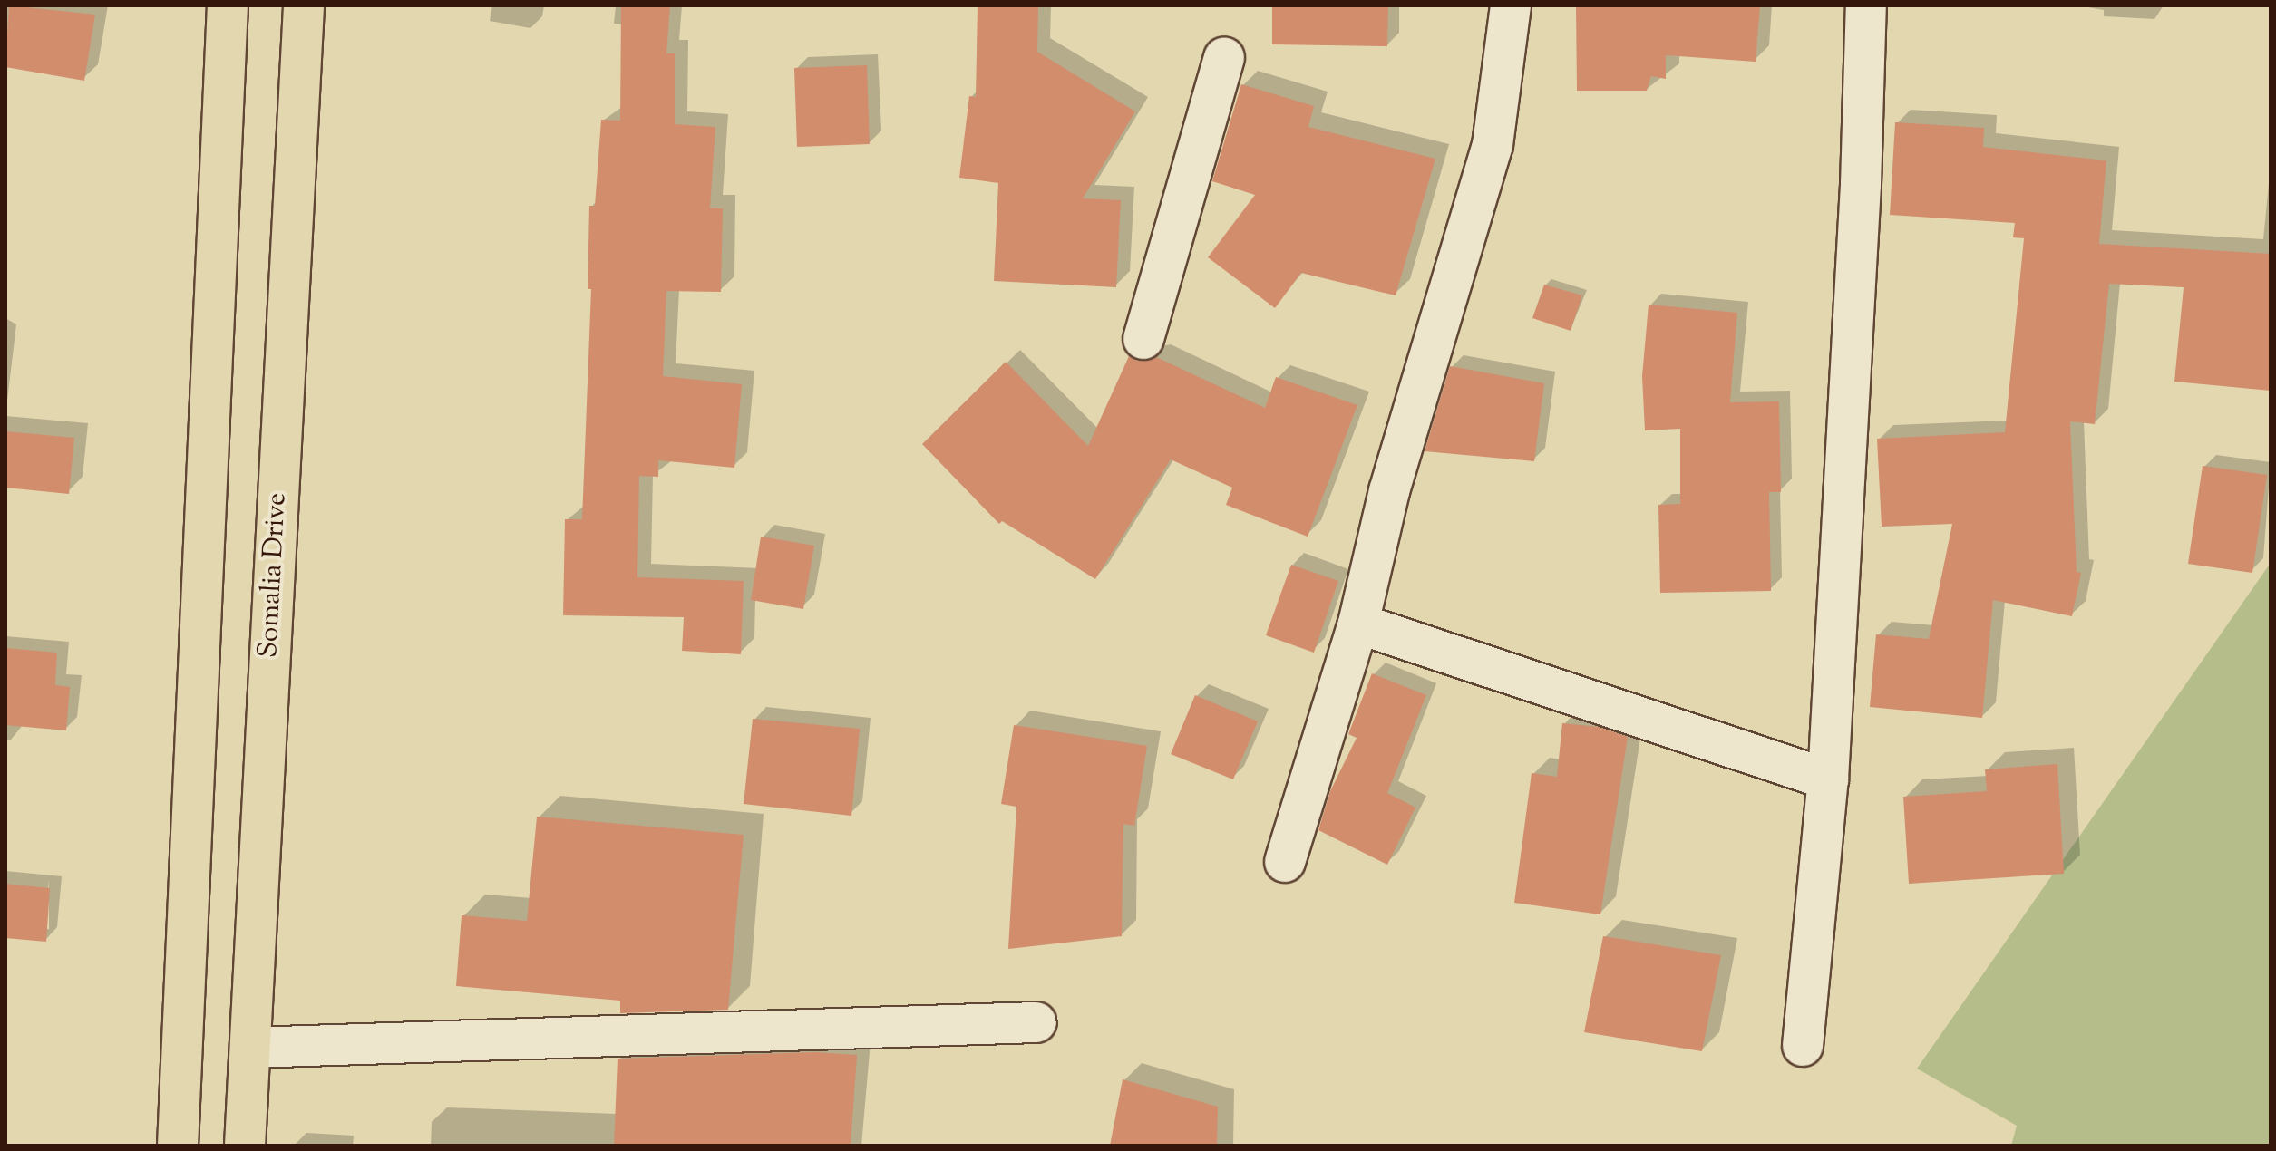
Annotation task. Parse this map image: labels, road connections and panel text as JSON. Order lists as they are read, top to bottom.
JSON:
{
  "streets": {
    "main road": ["Somalia Drive"]
  }
}
